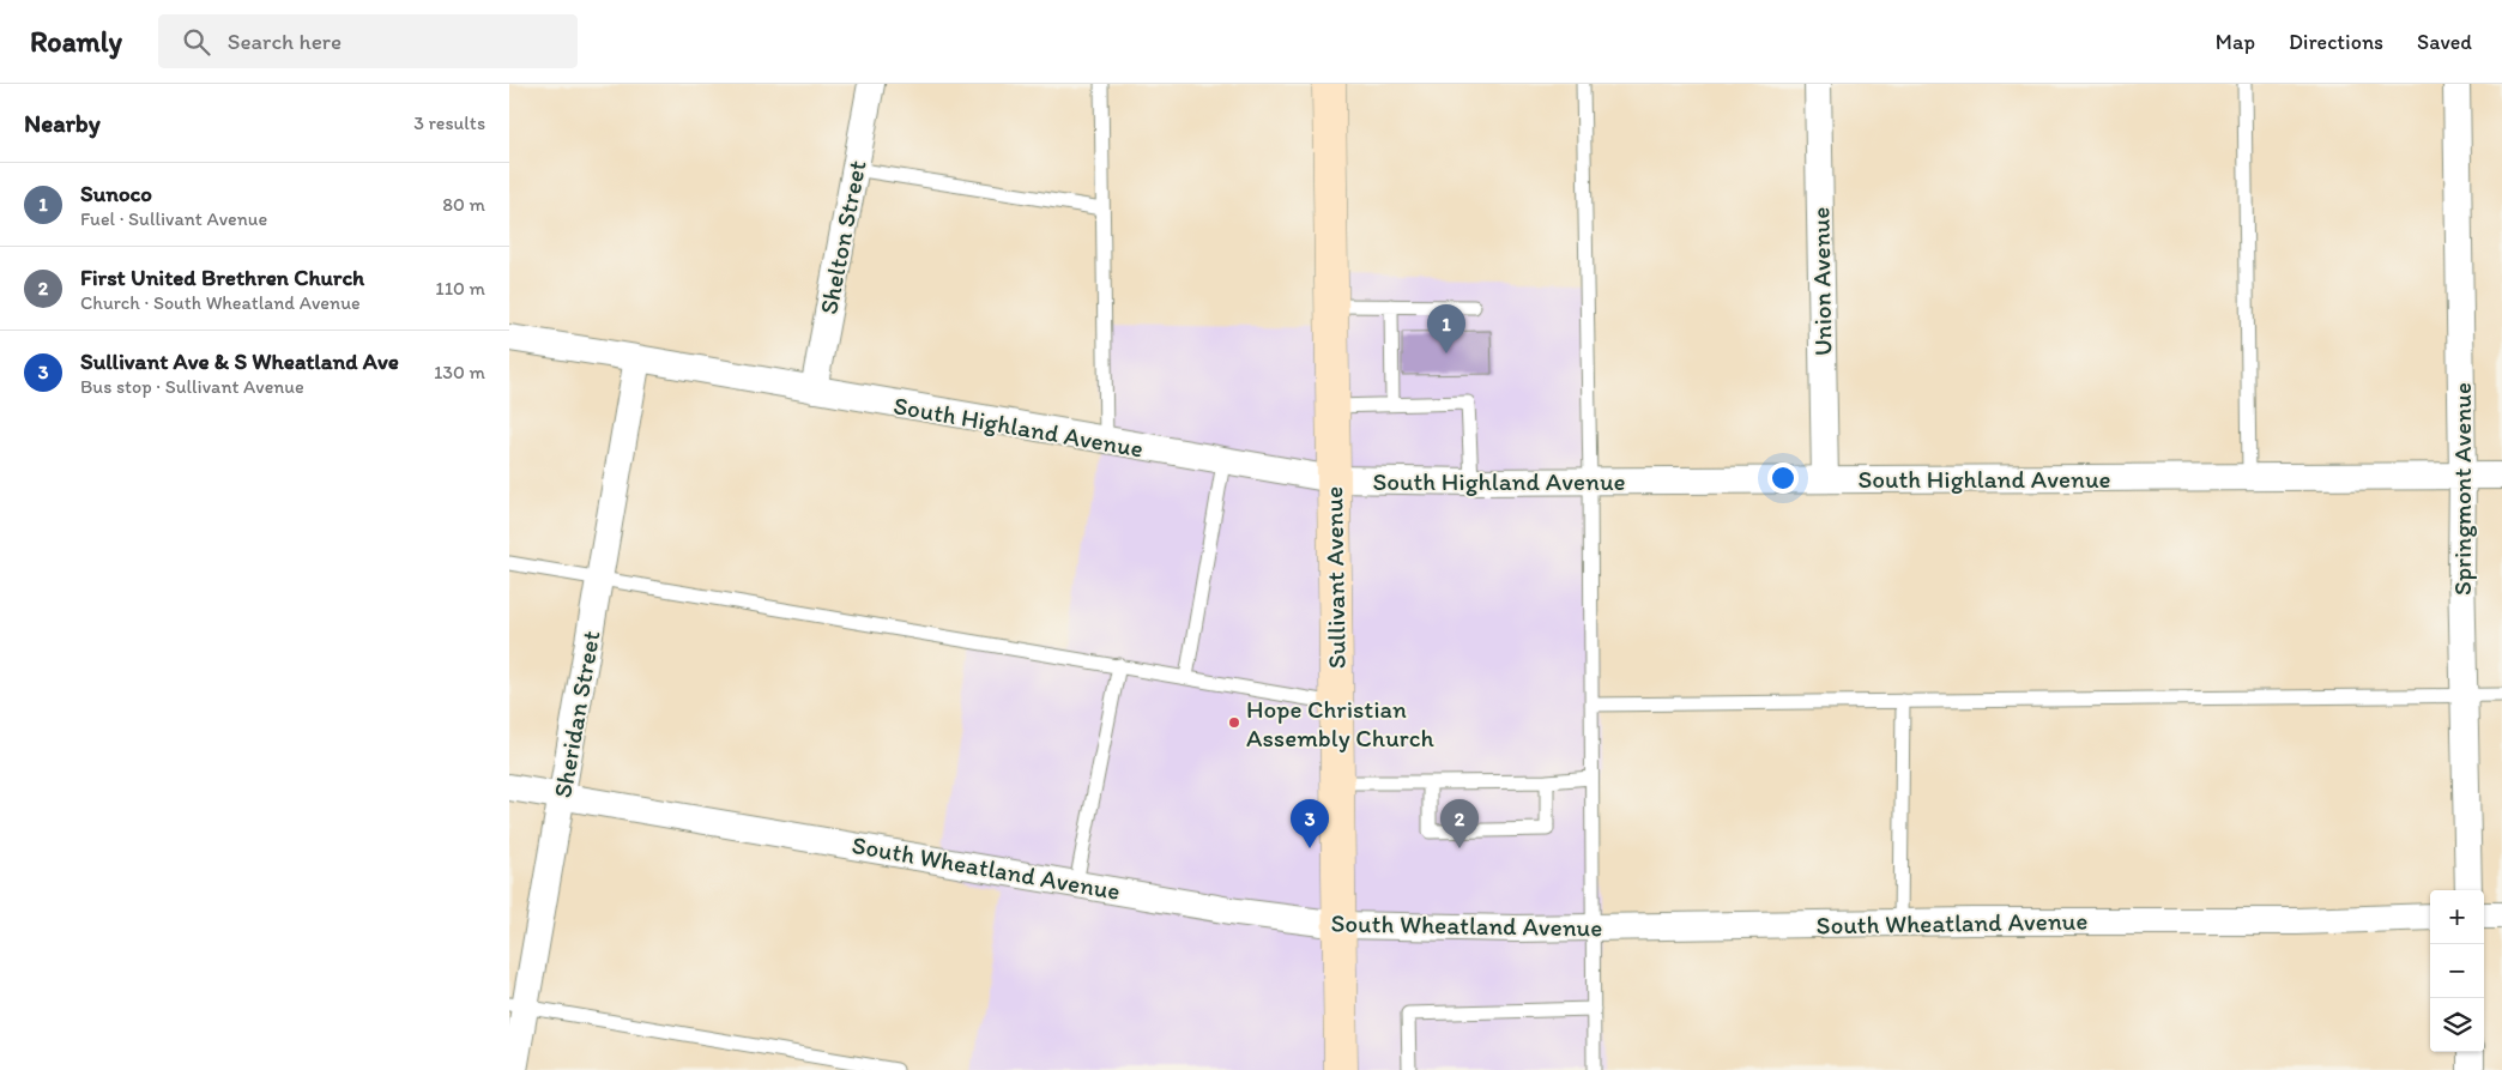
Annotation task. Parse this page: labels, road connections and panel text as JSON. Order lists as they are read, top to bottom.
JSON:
{
  "streets": {
    "main road": ["Sullivant Avenue"],
    "street": [
      "Shelton Street",
      "Union Avenue",
      "South Highland Avenue",
      "Springmont Avenue",
      "Sheridan Street",
      "South Wheatland Avenue"
    ]
  },
  "crossings": [
    ["Shelton Street", "South Highland Avenue"],
    ["Union Avenue", "South Highland Avenue"],
    ["South Highland Avenue", "Springmont Avenue"],
    ["South Highland Avenue", "Sullivant Avenue"],
    ["South Highland Avenue", "Sheridan Street"],
    ["Sullivant Avenue", "South Wheatland Avenue"],
    ["Sheridan Street", "South Wheatland Avenue"]
  ],
  "places": ["Hope Christian Assembly Church"],
  "page": {
    "header": "Roamly",
    "search": "Search here",
    "nav": ["Map", "Directions", "Saved"],
    "heading": ["Nearby", "3 results"],
    "list": [
      {
        "mark": "1",
        "name": "Sunoco",
        "note": "Fuel · Sullivant Avenue",
        "value": "80 m"
      },
      {
        "mark": "2",
        "name": "First United Brethren Church",
        "note": "Church · South Wheatland Avenue",
        "value": "110 m"
      },
      {
        "mark": "3",
        "name": "Sullivant Ave & S Wheatland Ave",
        "note": "Bus stop · Sullivant Avenue",
        "value": "130 m"
      }
    ],
    "pins": ["1", "2", "3"],
    "map_buttons": ["+", "−"]
  }
}
